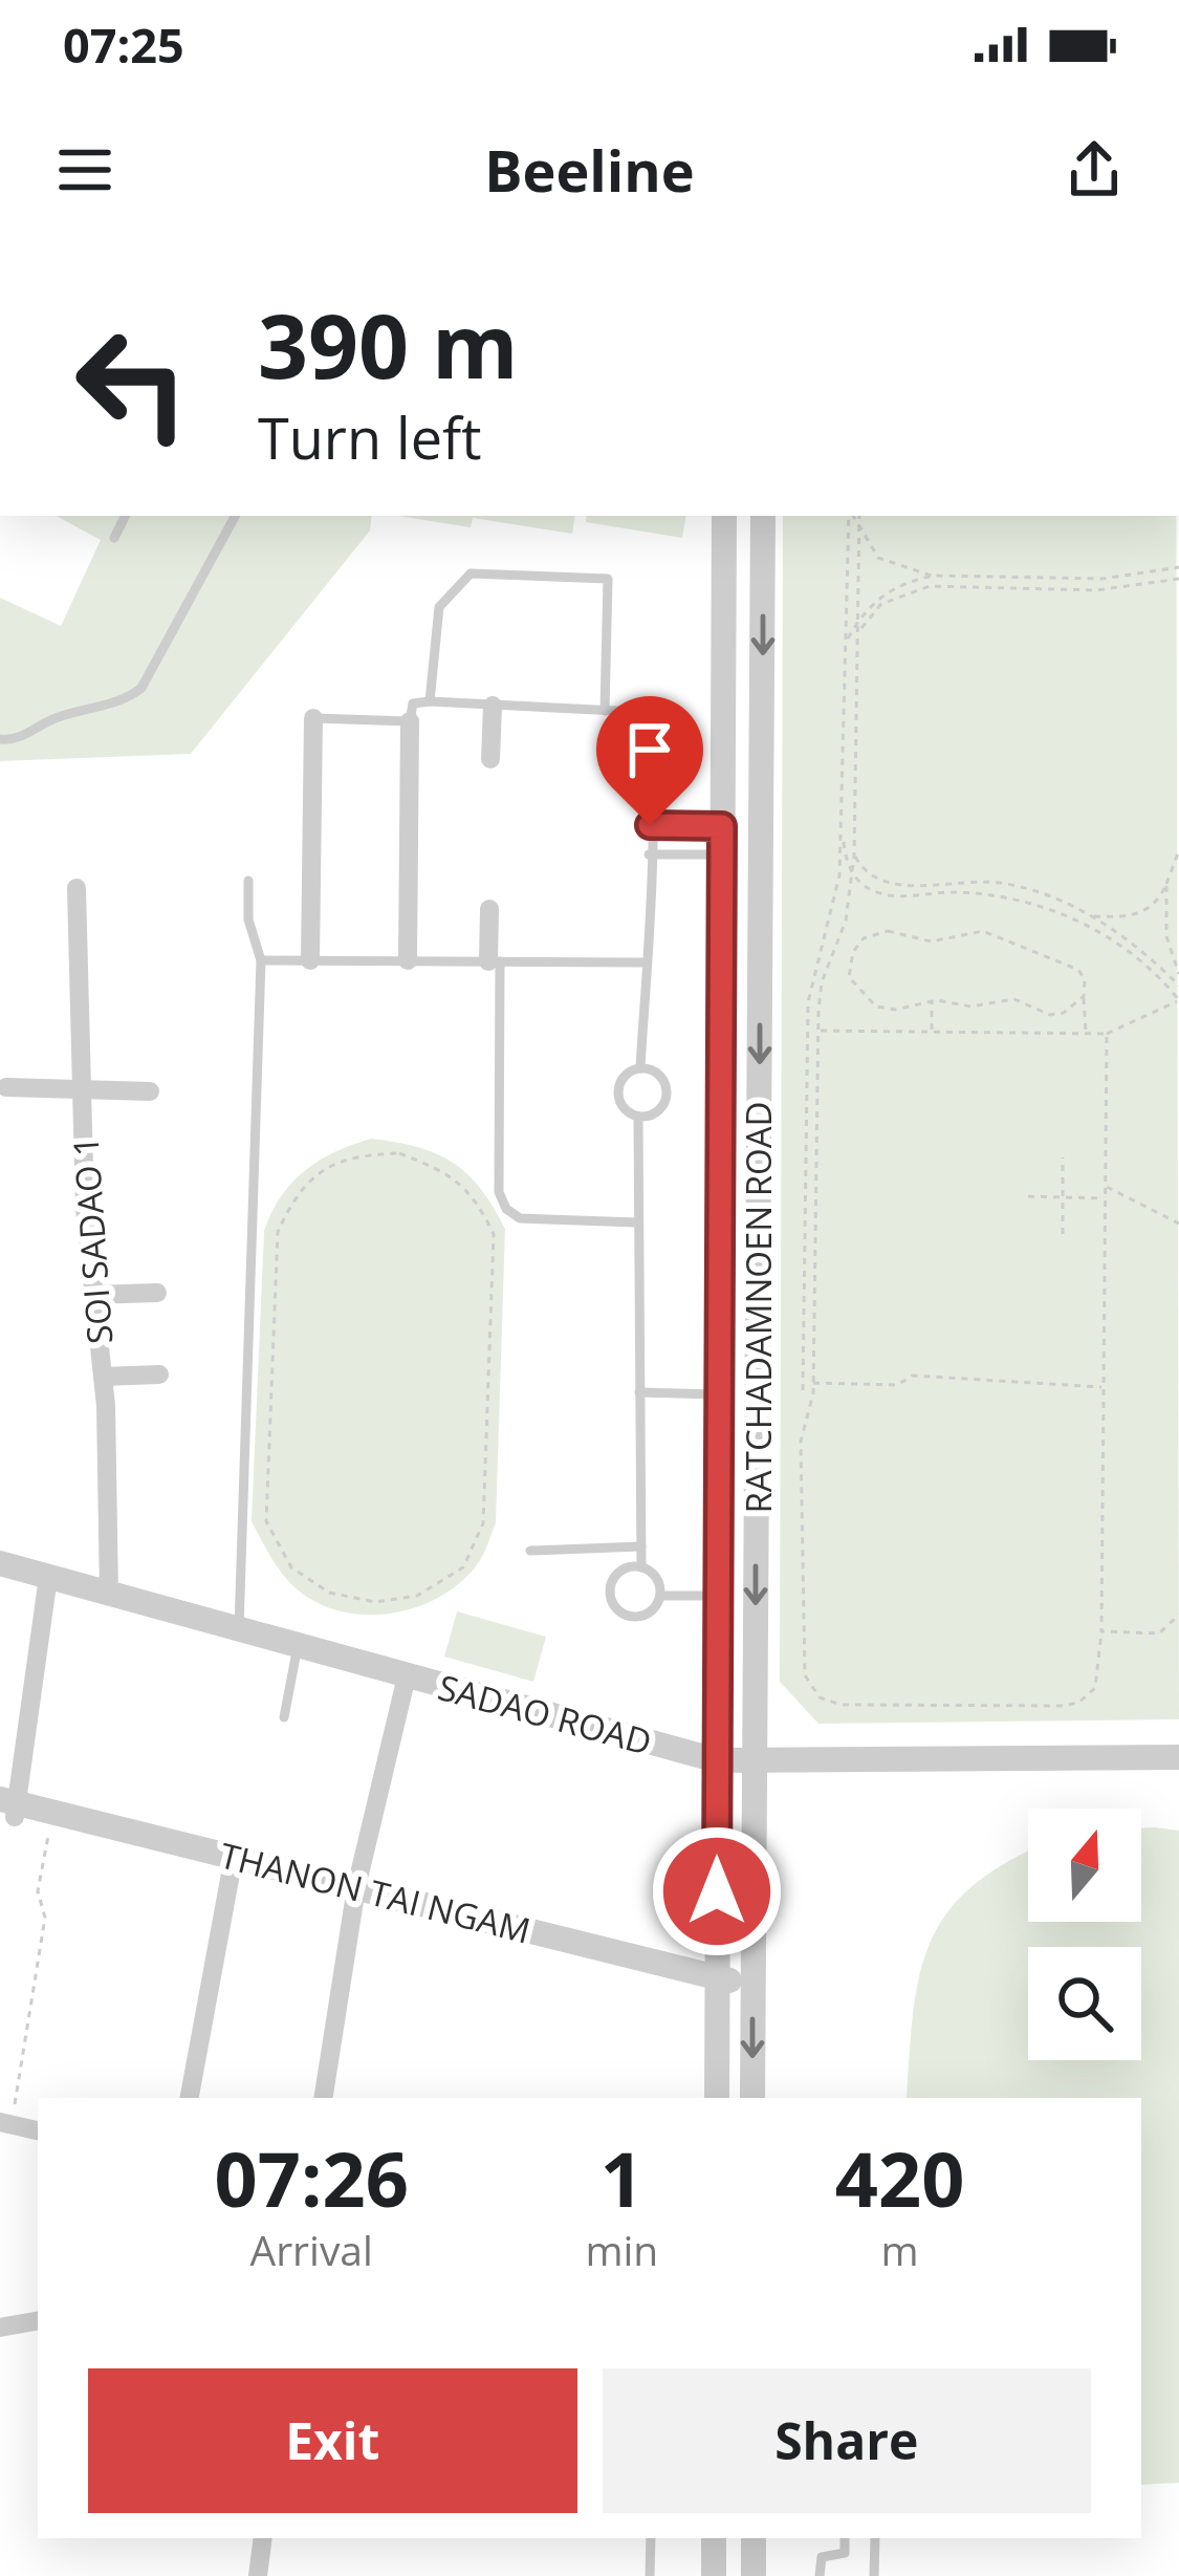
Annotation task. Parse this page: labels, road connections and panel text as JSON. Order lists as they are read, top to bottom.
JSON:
{
  "streets": {
    "street": [
      "SOI SADAO 1",
      "RATCHADAMNOEN ROAD",
      "SADAO ROAD",
      "THANON TAI NGAM"
    ]
  },
  "crossings": [
    ["SOI SADAO 1", "SADAO ROAD"],
    ["RATCHADAMNOEN ROAD", "SADAO ROAD"],
    ["RATCHADAMNOEN ROAD", "THANON TAI NGAM"]
  ],
  "north": "top",
  "page": {
    "status": "07:25",
    "header": "Beeline",
    "turn": ["390 m", "Turn left"],
    "eta": [
      "07:26",
      "Arrival",
      "1",
      "min",
      "420",
      "m"
    ],
    "buttons": ["Exit", "Share"]
  }
}
